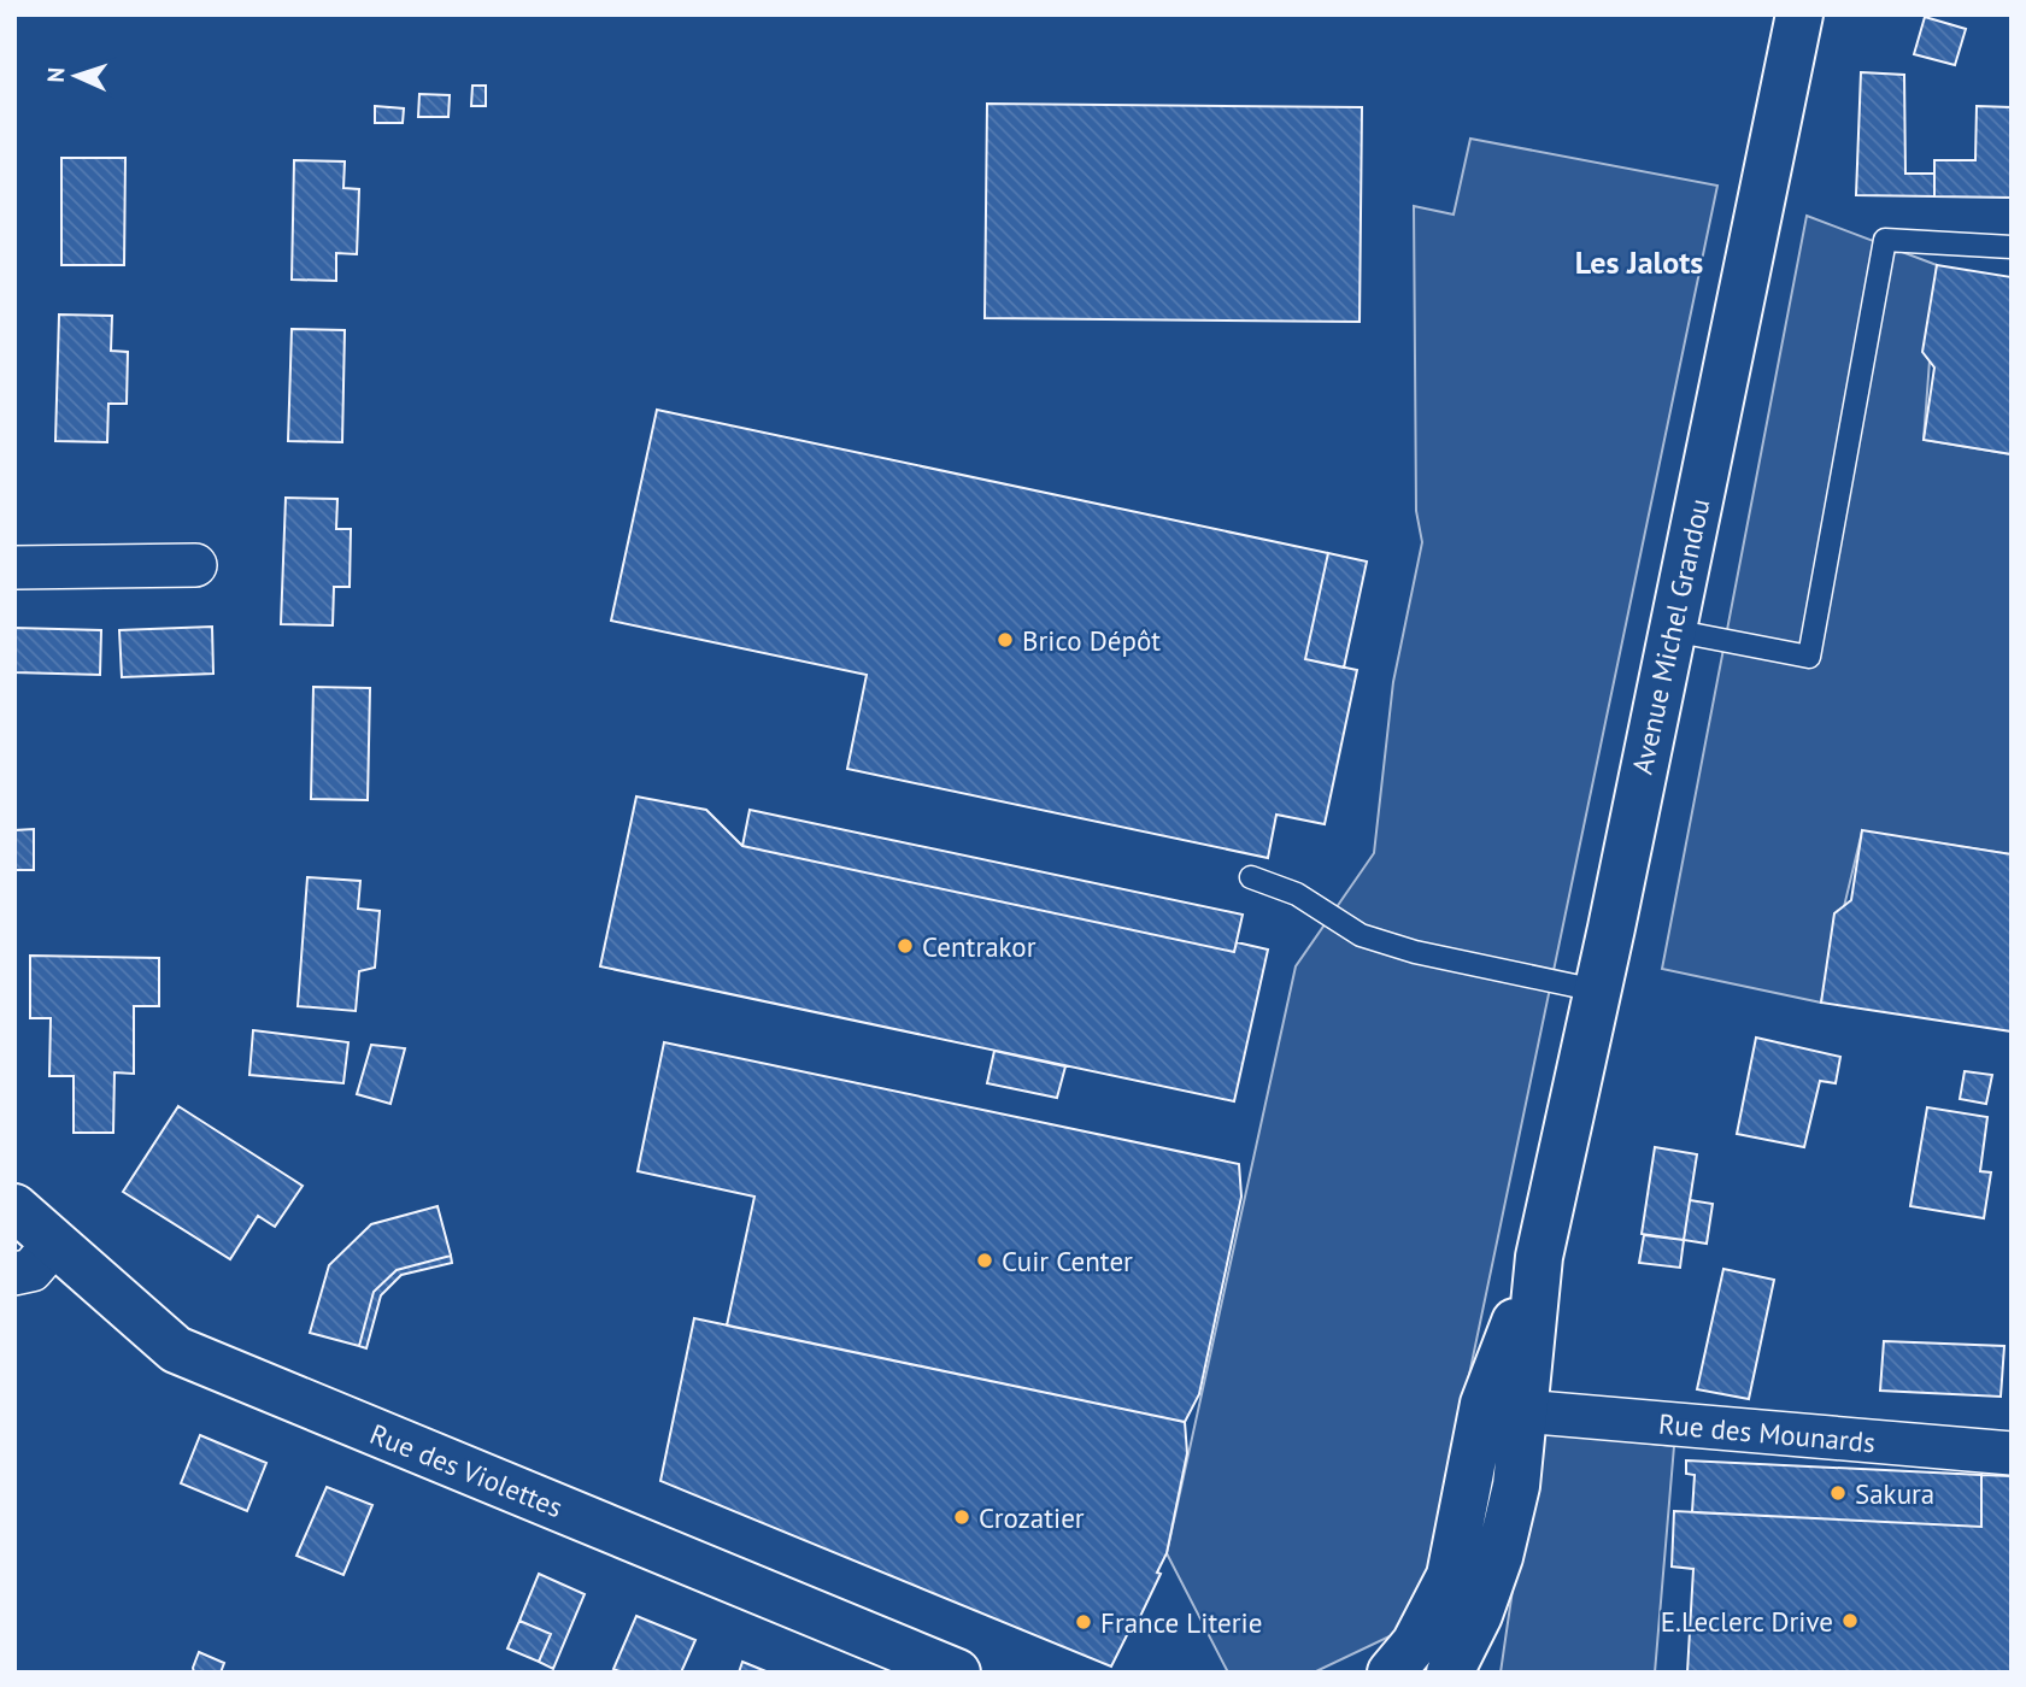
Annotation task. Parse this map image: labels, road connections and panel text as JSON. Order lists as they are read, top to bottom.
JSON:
{
  "streets": {
    "main road": ["Avenue Michel Grandou", "Rue des Violettes"],
    "street": ["Rue des Mounards"]
  },
  "crossings": [
    ["Avenue Michel Grandou", "Rue des Mounards"]
  ],
  "districts": ["Les Jalots"],
  "places": [
    "Brico Dépôt",
    "Centrakor",
    "Cuir Center",
    "Sakura",
    "Crozatier",
    "E.Leclerc Drive",
    "France Literie"
  ],
  "north": "left"
}
